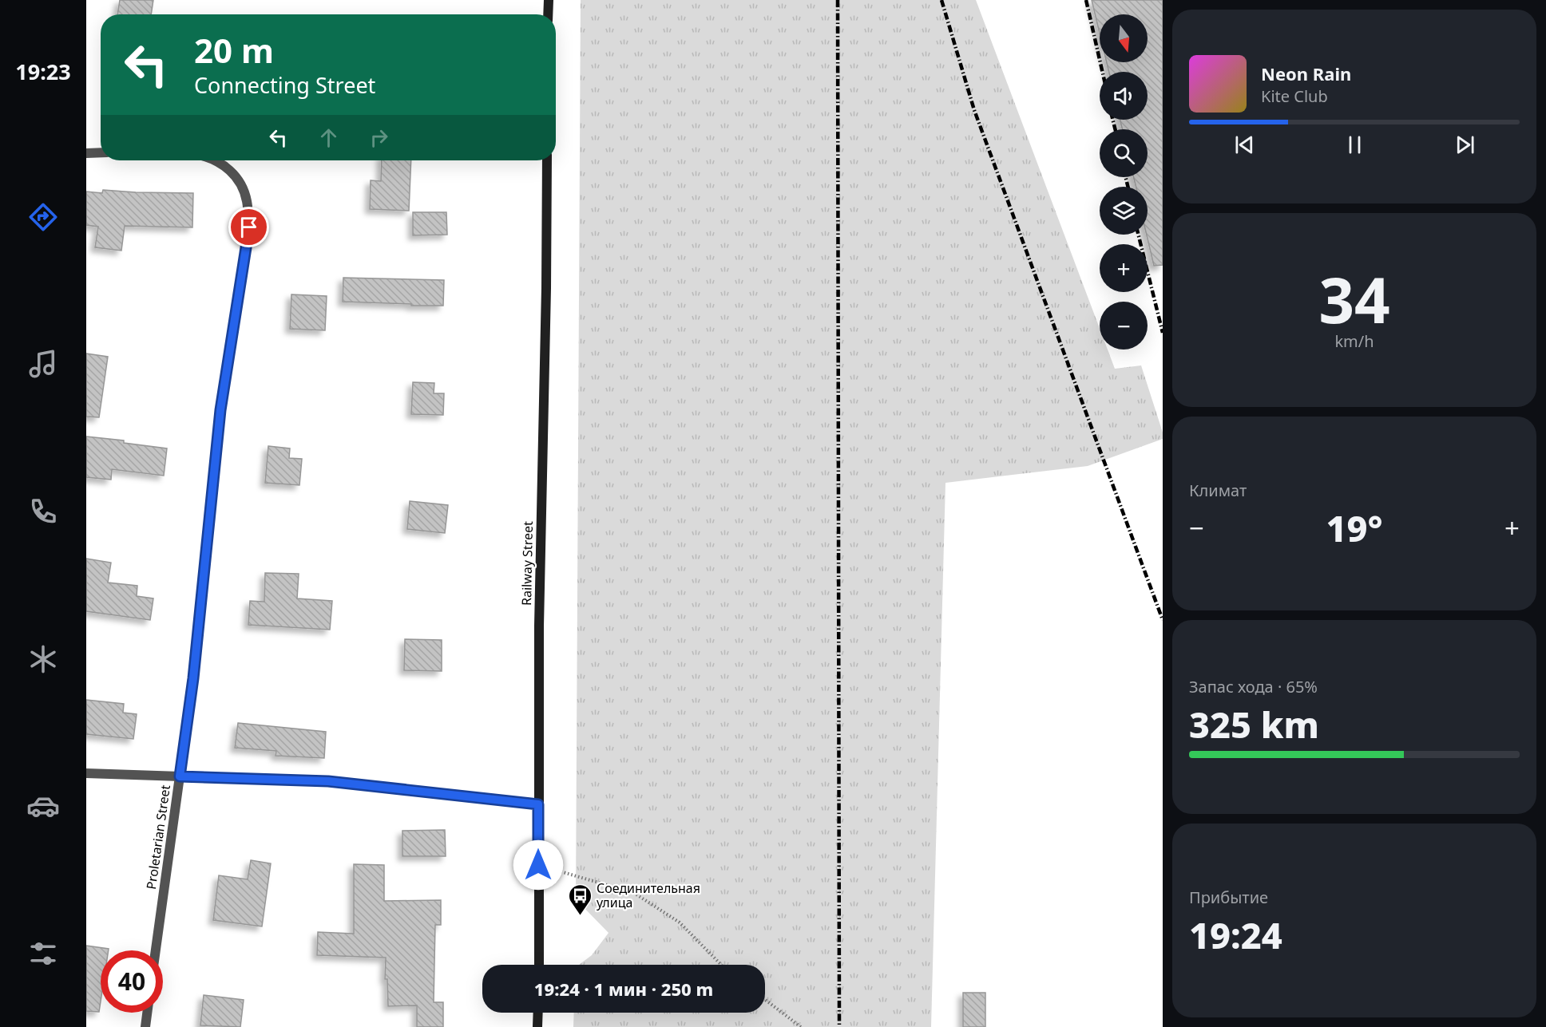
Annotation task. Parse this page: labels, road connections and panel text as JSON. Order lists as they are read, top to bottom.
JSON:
{
  "streets": {
    "street": ["Railway Street", "Proletarian Street"]
  },
  "places": {
    "bus stop": ["Соединительная улица"]
  },
  "north": "bottom",
  "page": {
    "tabs": "19:23",
    "map_buttons": ["+", "−"],
    "turn": ["20 m", "Connecting Street"],
    "song": ["Neon Rain", "Kite Club"],
    "tile": [
      ["34", "km/h"],
      "Климат",
      ["Запас хода · 65%", "325 km"],
      ["Прибытие", "19:24"]
    ],
    "heat": ["−", "19°", "+"],
    "limit": "40",
    "trip": "19:24 · 1 мин · 250 m"
  }
}
